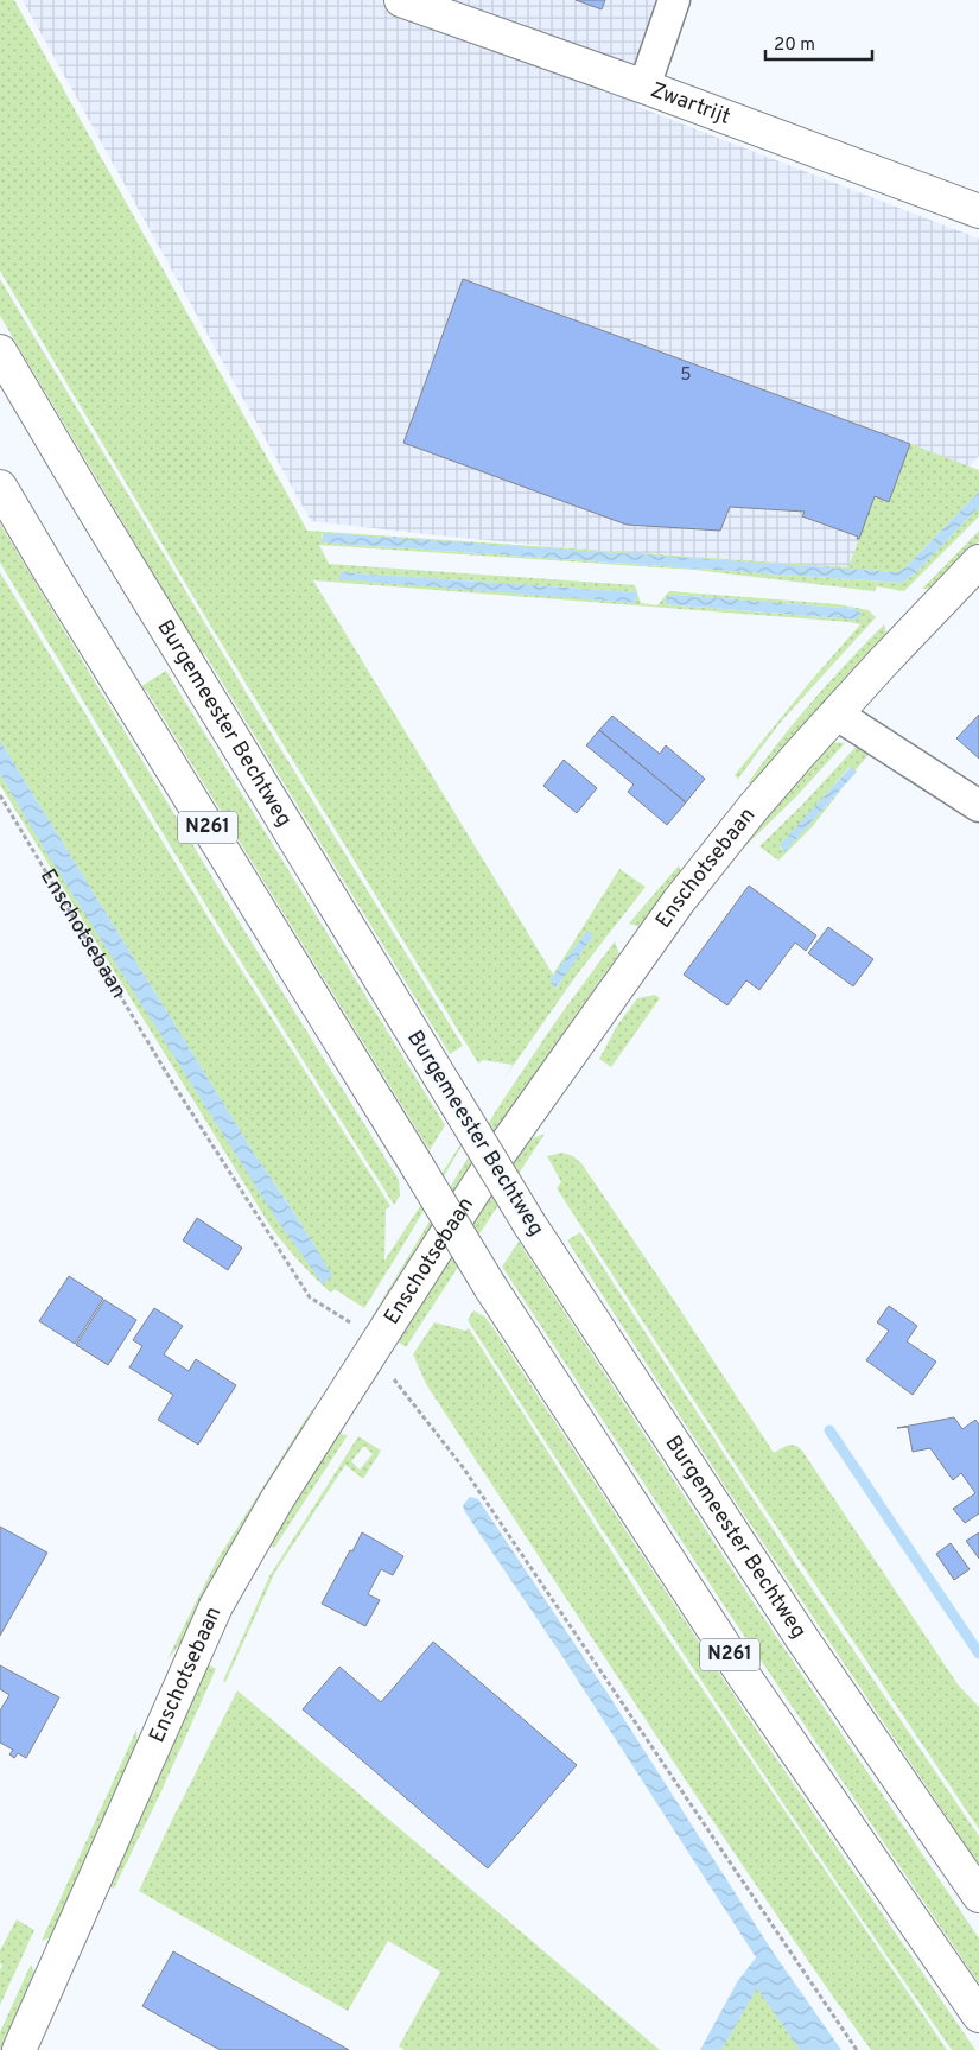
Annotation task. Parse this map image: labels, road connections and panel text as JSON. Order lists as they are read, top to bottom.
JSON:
{
  "streets": {
    "main road": [
      "Zwartrijt",
      "Burgemeester Bechtweg",
      "N261",
      "Enschotsebaan"
    ]
  },
  "house_numbers": ["5"],
  "scale_bar": "20 m"
}
